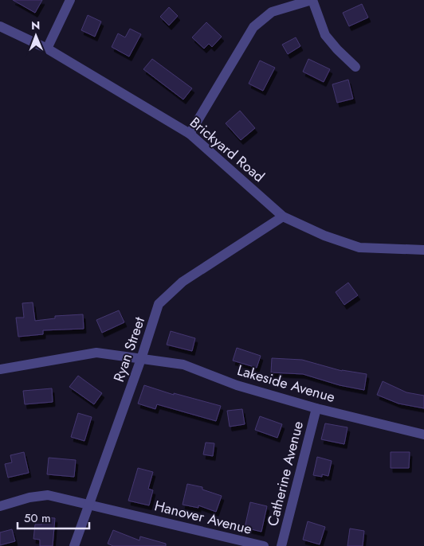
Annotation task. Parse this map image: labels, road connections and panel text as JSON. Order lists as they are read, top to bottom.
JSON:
{
  "streets": {
    "street": [
      "Brickyard Road",
      "Ryan Street",
      "Lakeside Avenue",
      "Catherine Avenue",
      "Hanover Avenue"
    ]
  },
  "crossings": [
    ["Brickyard Road", "Ryan Street"],
    ["Ryan Street", "Lakeside Avenue"],
    ["Ryan Street", "Hanover Avenue"],
    ["Lakeside Avenue", "Catherine Avenue"]
  ],
  "scale_bar": "50 m",
  "north": "top"
}
